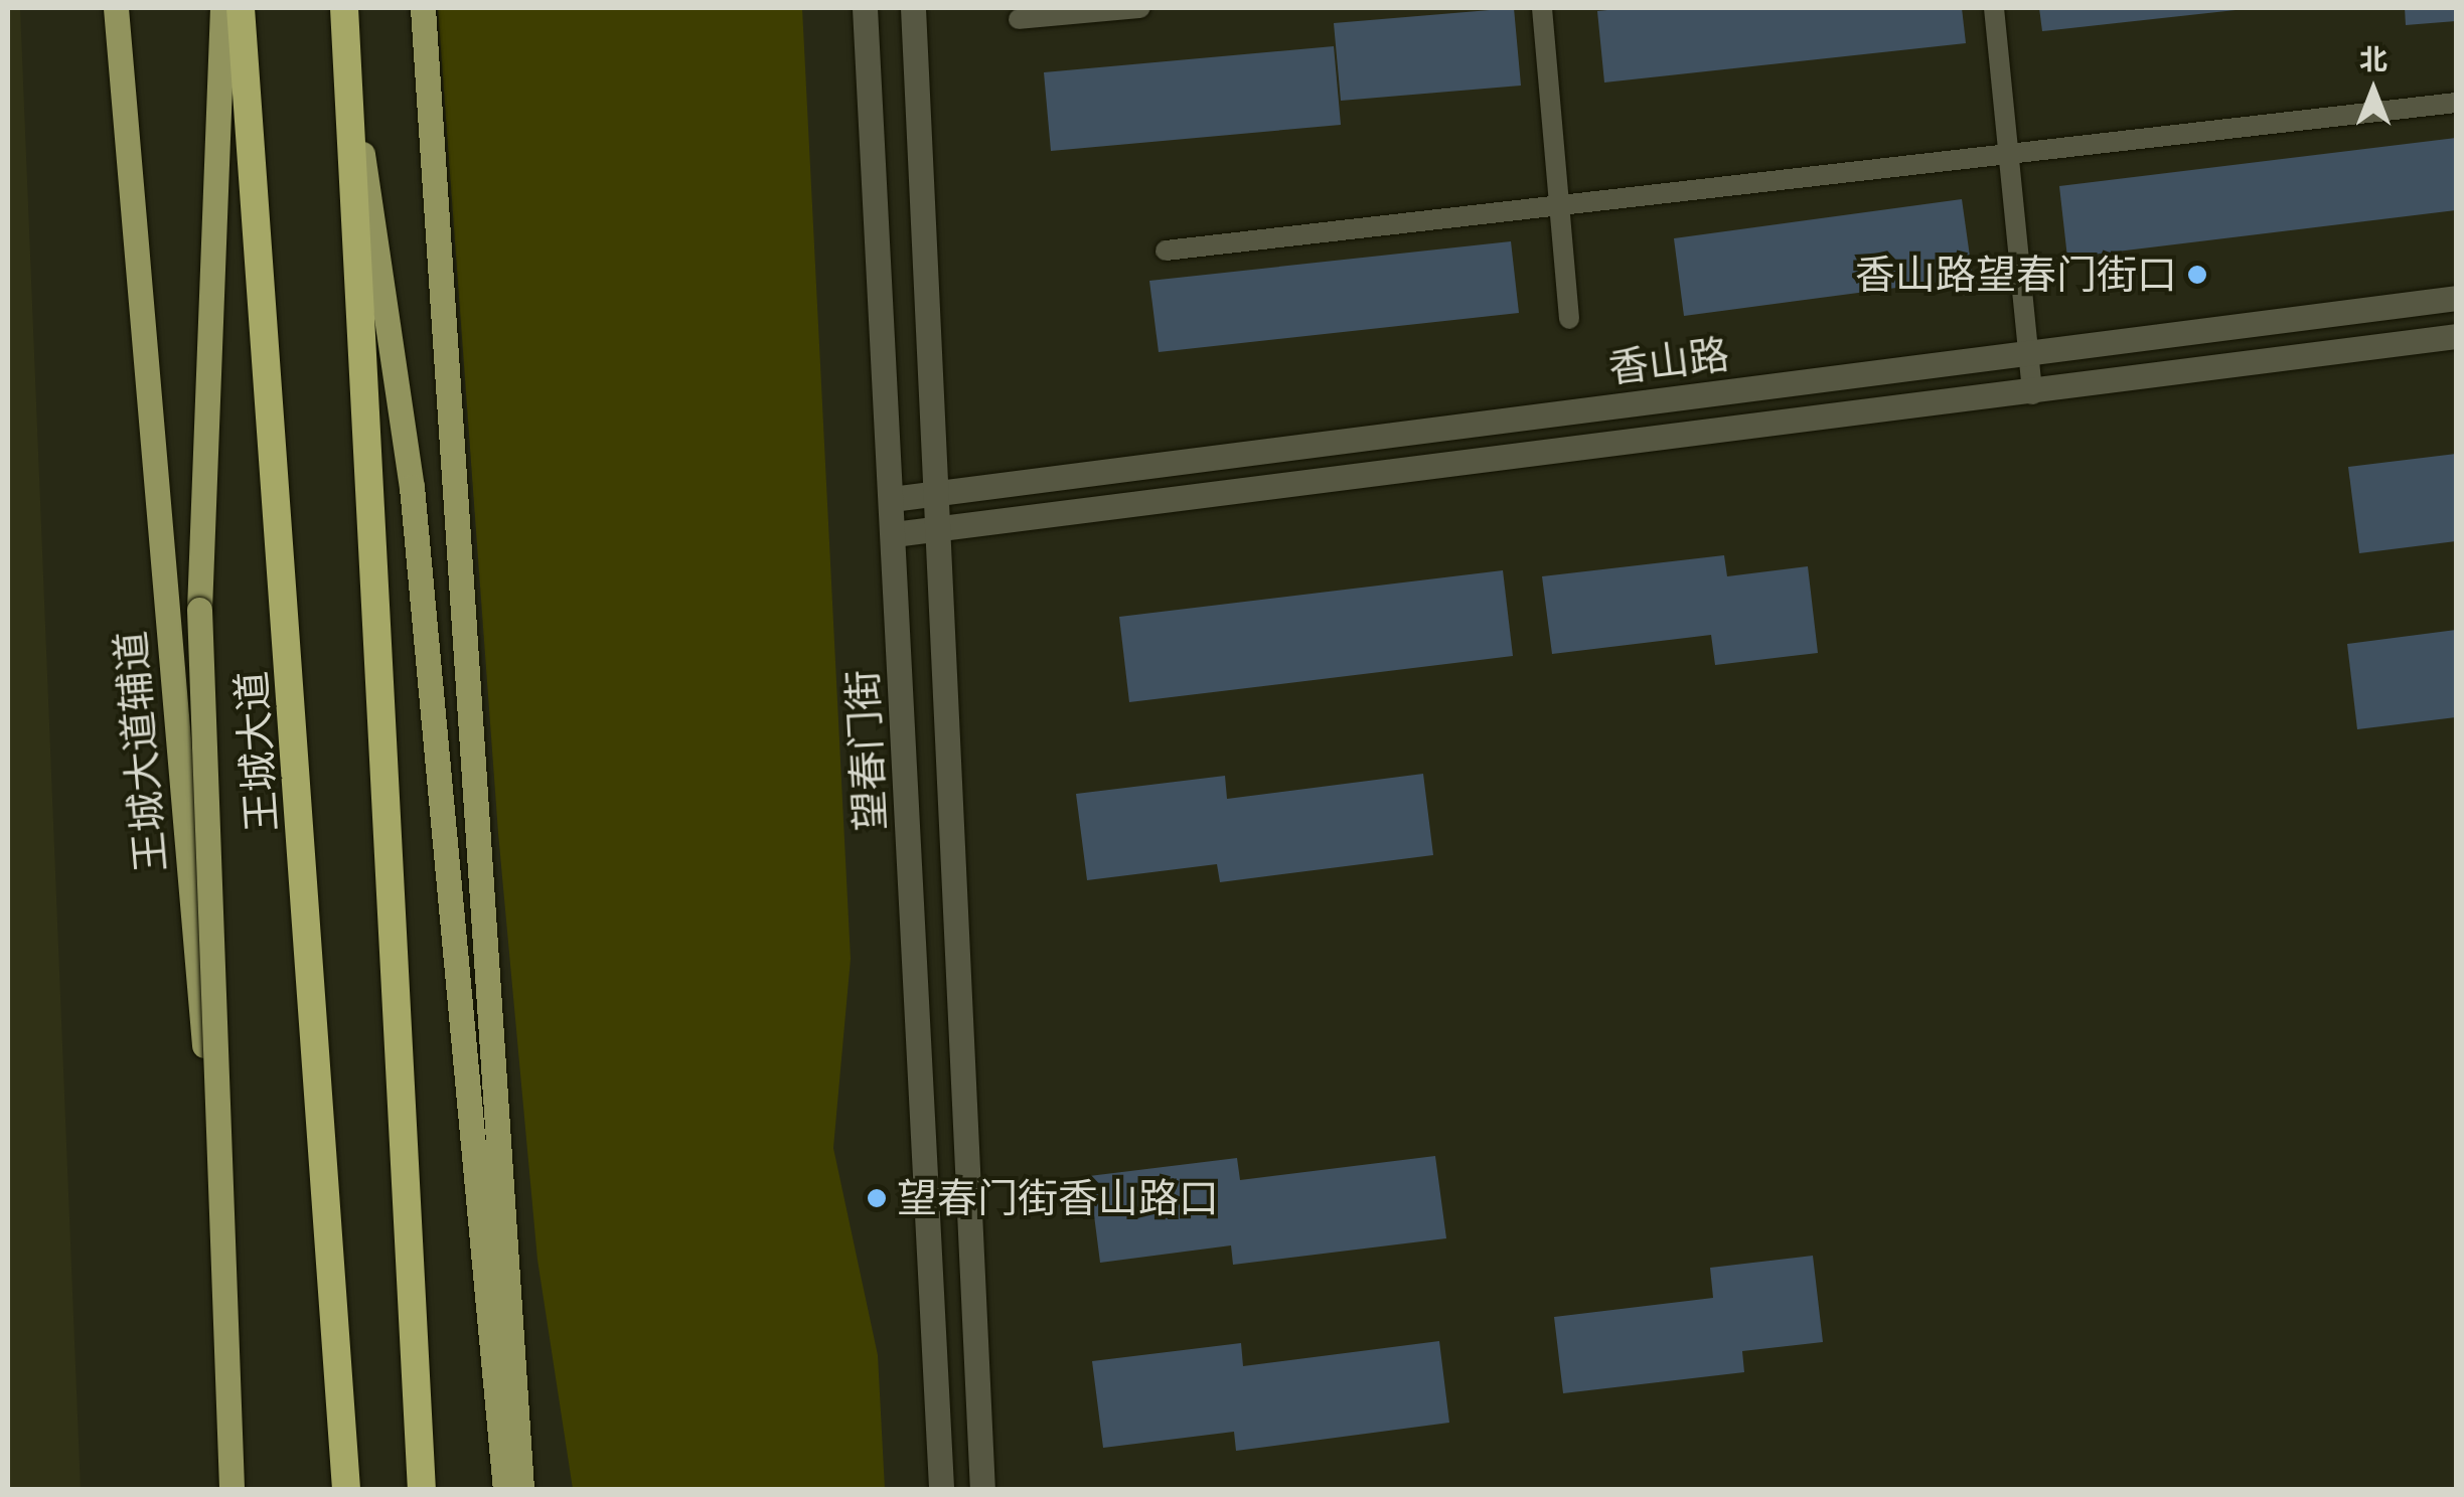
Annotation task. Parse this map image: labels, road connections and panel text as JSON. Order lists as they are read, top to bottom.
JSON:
{
  "streets": {
    "highway": ["王城大道"],
    "main road": ["王城大道辅道"],
    "street": ["香山路", "望春门街"]
  },
  "crossings": [
    ["香山路", "望春门街"]
  ],
  "places": ["香山路望春门街口", "望春门街香山路口"],
  "north": "top"
}
